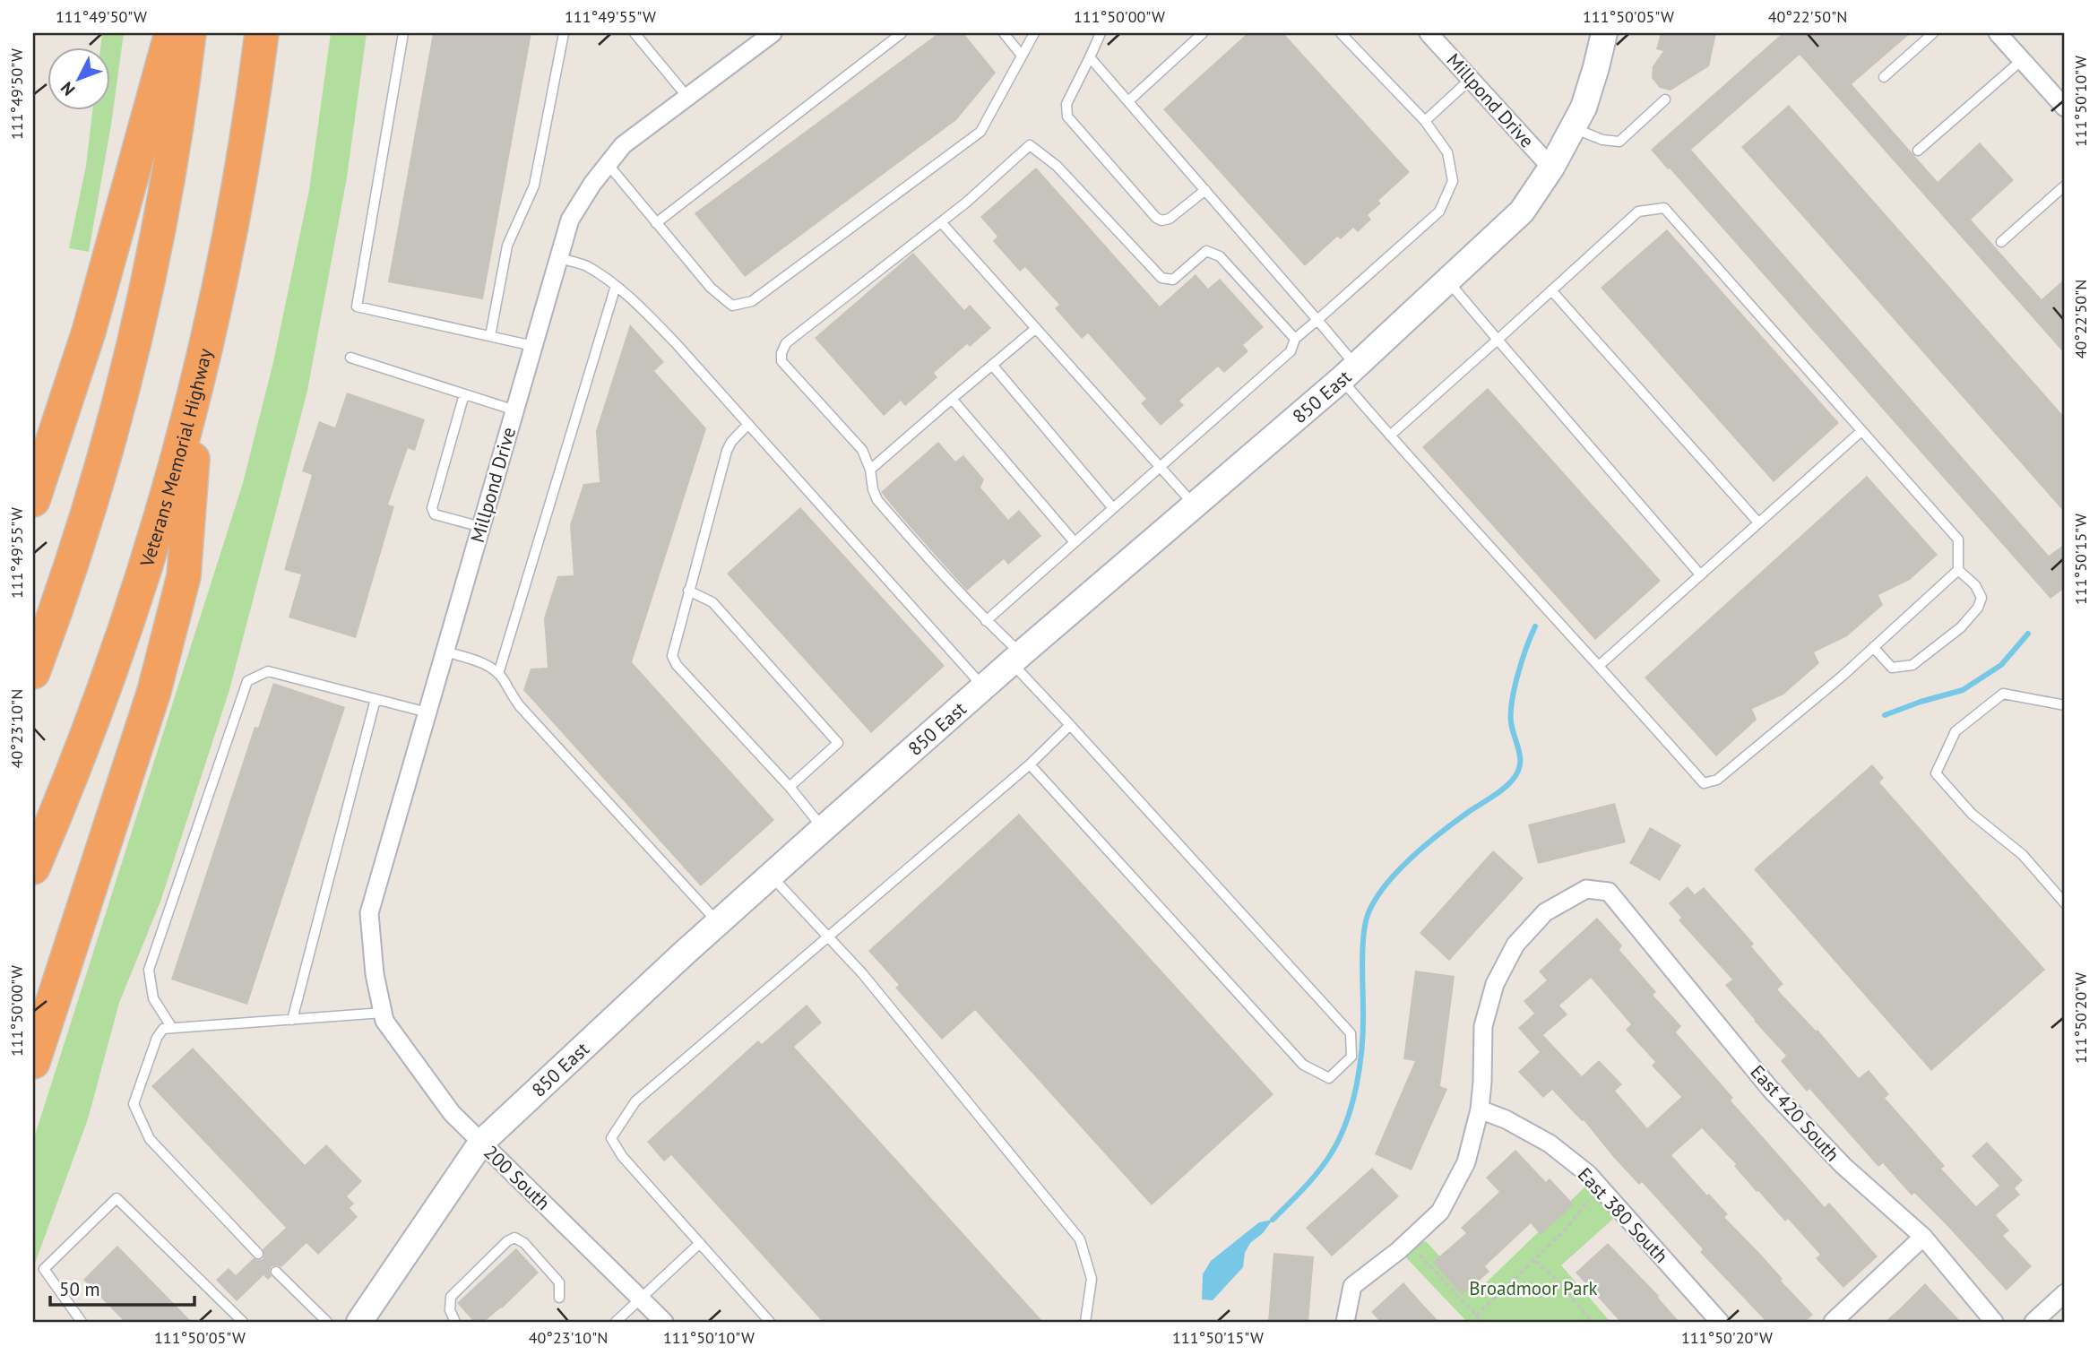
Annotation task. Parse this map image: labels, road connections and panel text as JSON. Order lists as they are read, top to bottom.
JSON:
{
  "streets": {
    "highway": ["Veterans Memorial Highway"],
    "main road": ["850 East"],
    "street": [
      "Millpond Drive",
      "East 420 South",
      "200 South",
      "East 380 South"
    ]
  },
  "crossings": [
    ["Millpond Drive", "850 East"],
    ["Millpond Drive", "200 South"],
    ["850 East", "200 South"],
    ["East 420 South", "East 380 South"]
  ],
  "parks": ["Broadmoor Park"],
  "scale_bar": "50 m",
  "north": "bottom left",
  "coordinates": [
    "111°49'50\"W",
    "111°49'55\"W",
    "111°50'00\"W",
    "111°50'05\"W",
    "40°22'50\"N",
    "111°50'10\"W",
    "111°50'15\"W",
    "40°23'10\"N",
    "111°50'20\"W"
  ]
}
